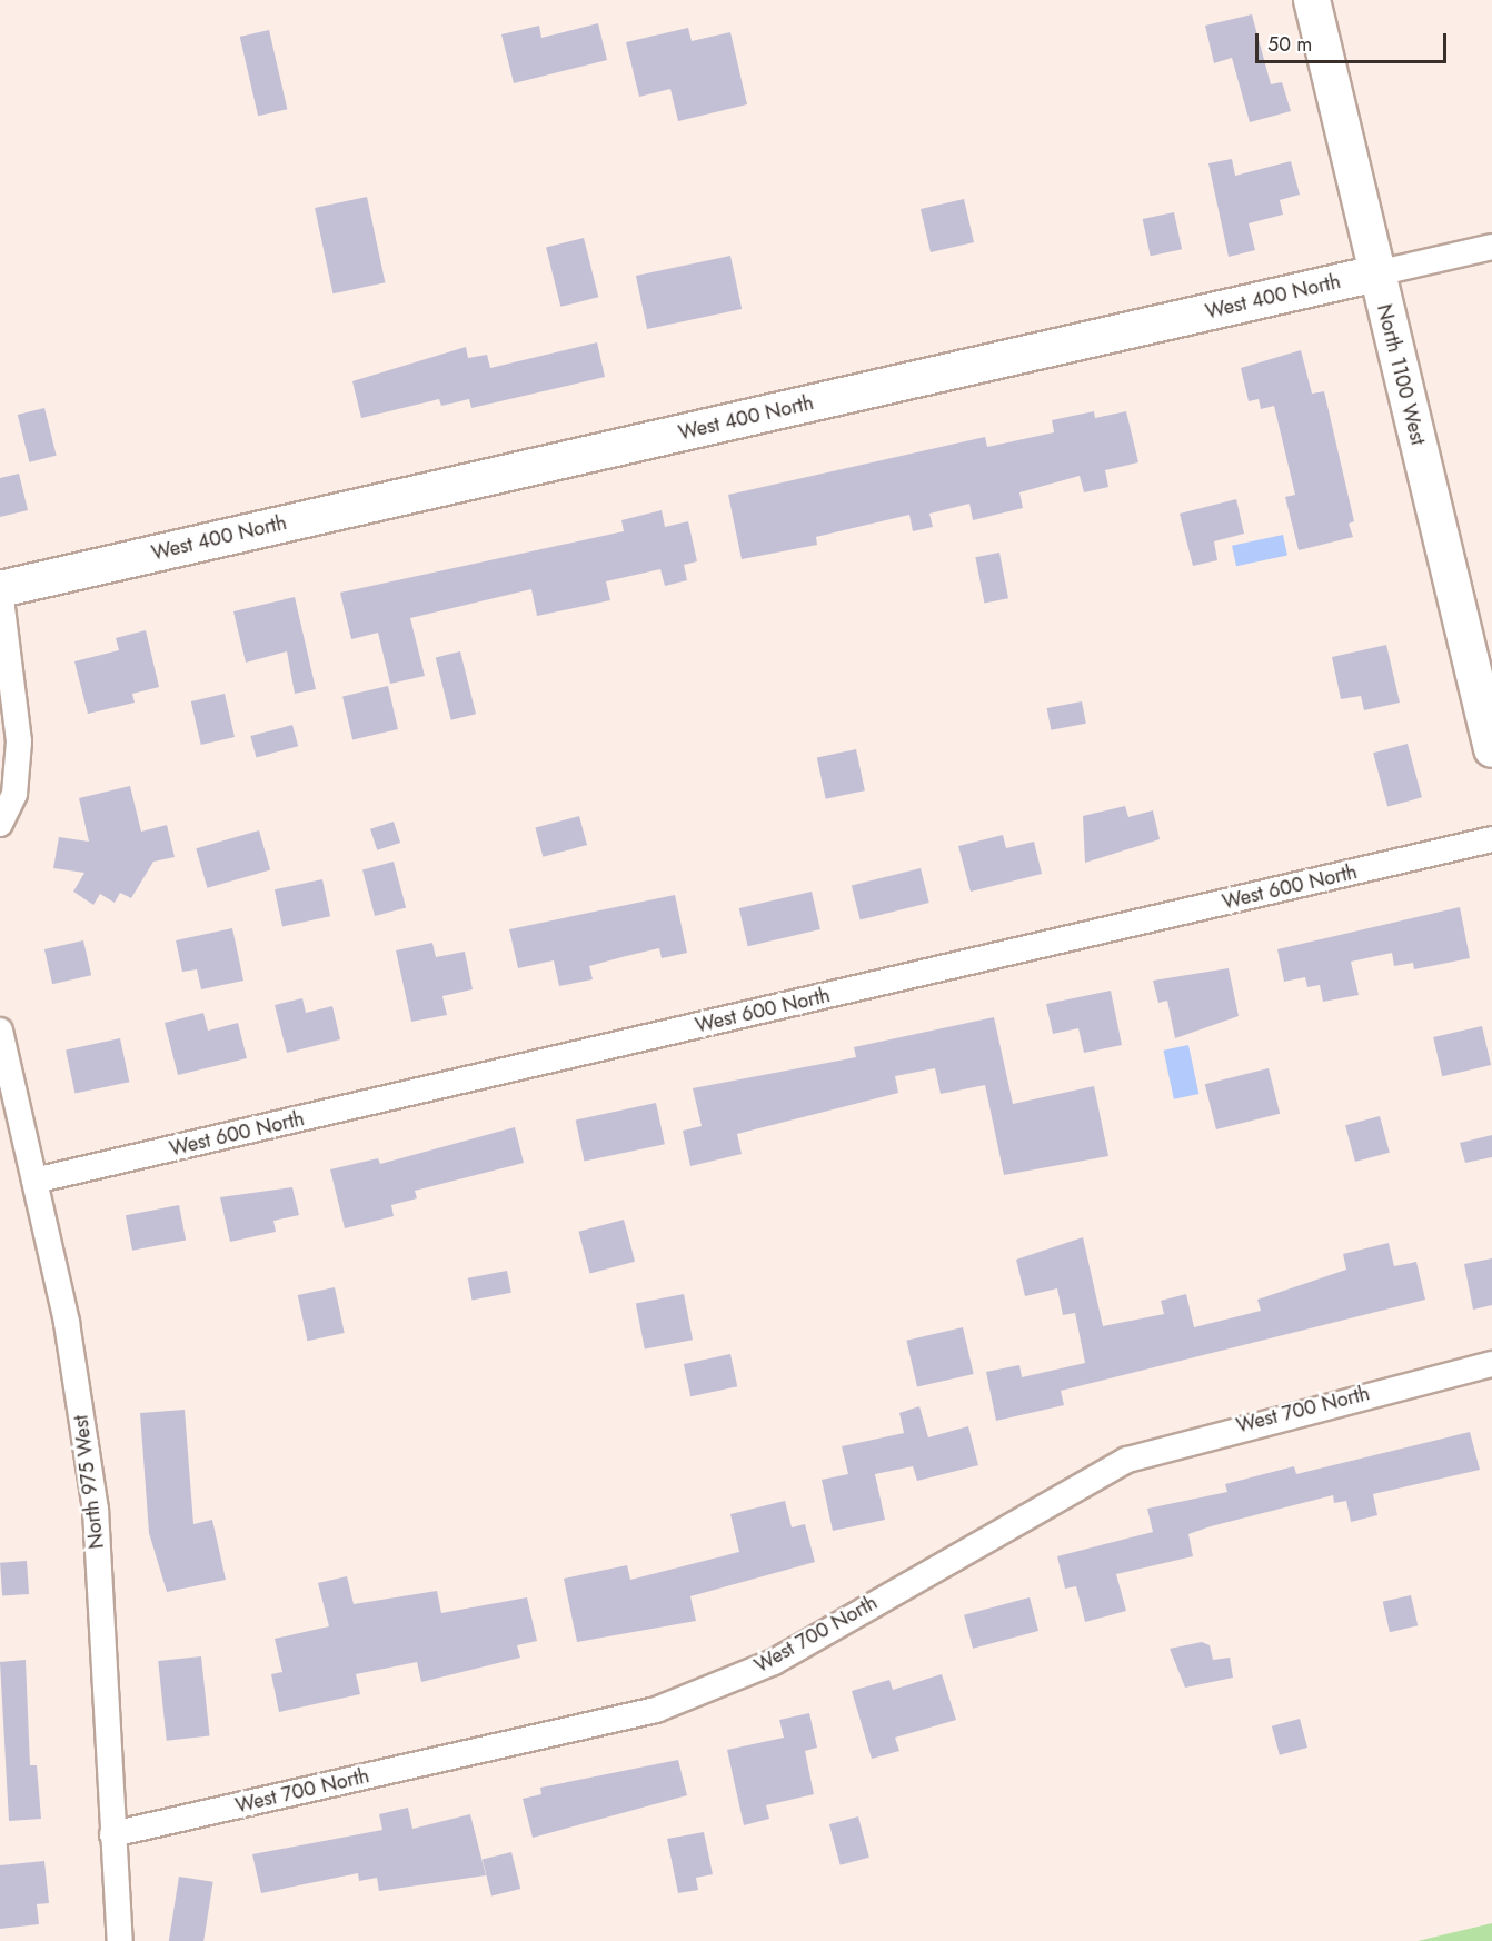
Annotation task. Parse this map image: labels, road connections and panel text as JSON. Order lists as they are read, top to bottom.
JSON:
{
  "streets": {
    "street": [
      "West 400 North",
      "North 1100 West",
      "West 600 North",
      "West 700 North",
      "North 975 West"
    ]
  },
  "crossings": [
    ["West 400 North", "North 1100 West"],
    ["West 600 North", "North 975 West"],
    ["West 700 North", "North 975 West"]
  ],
  "scale_bar": "50 m"
}
